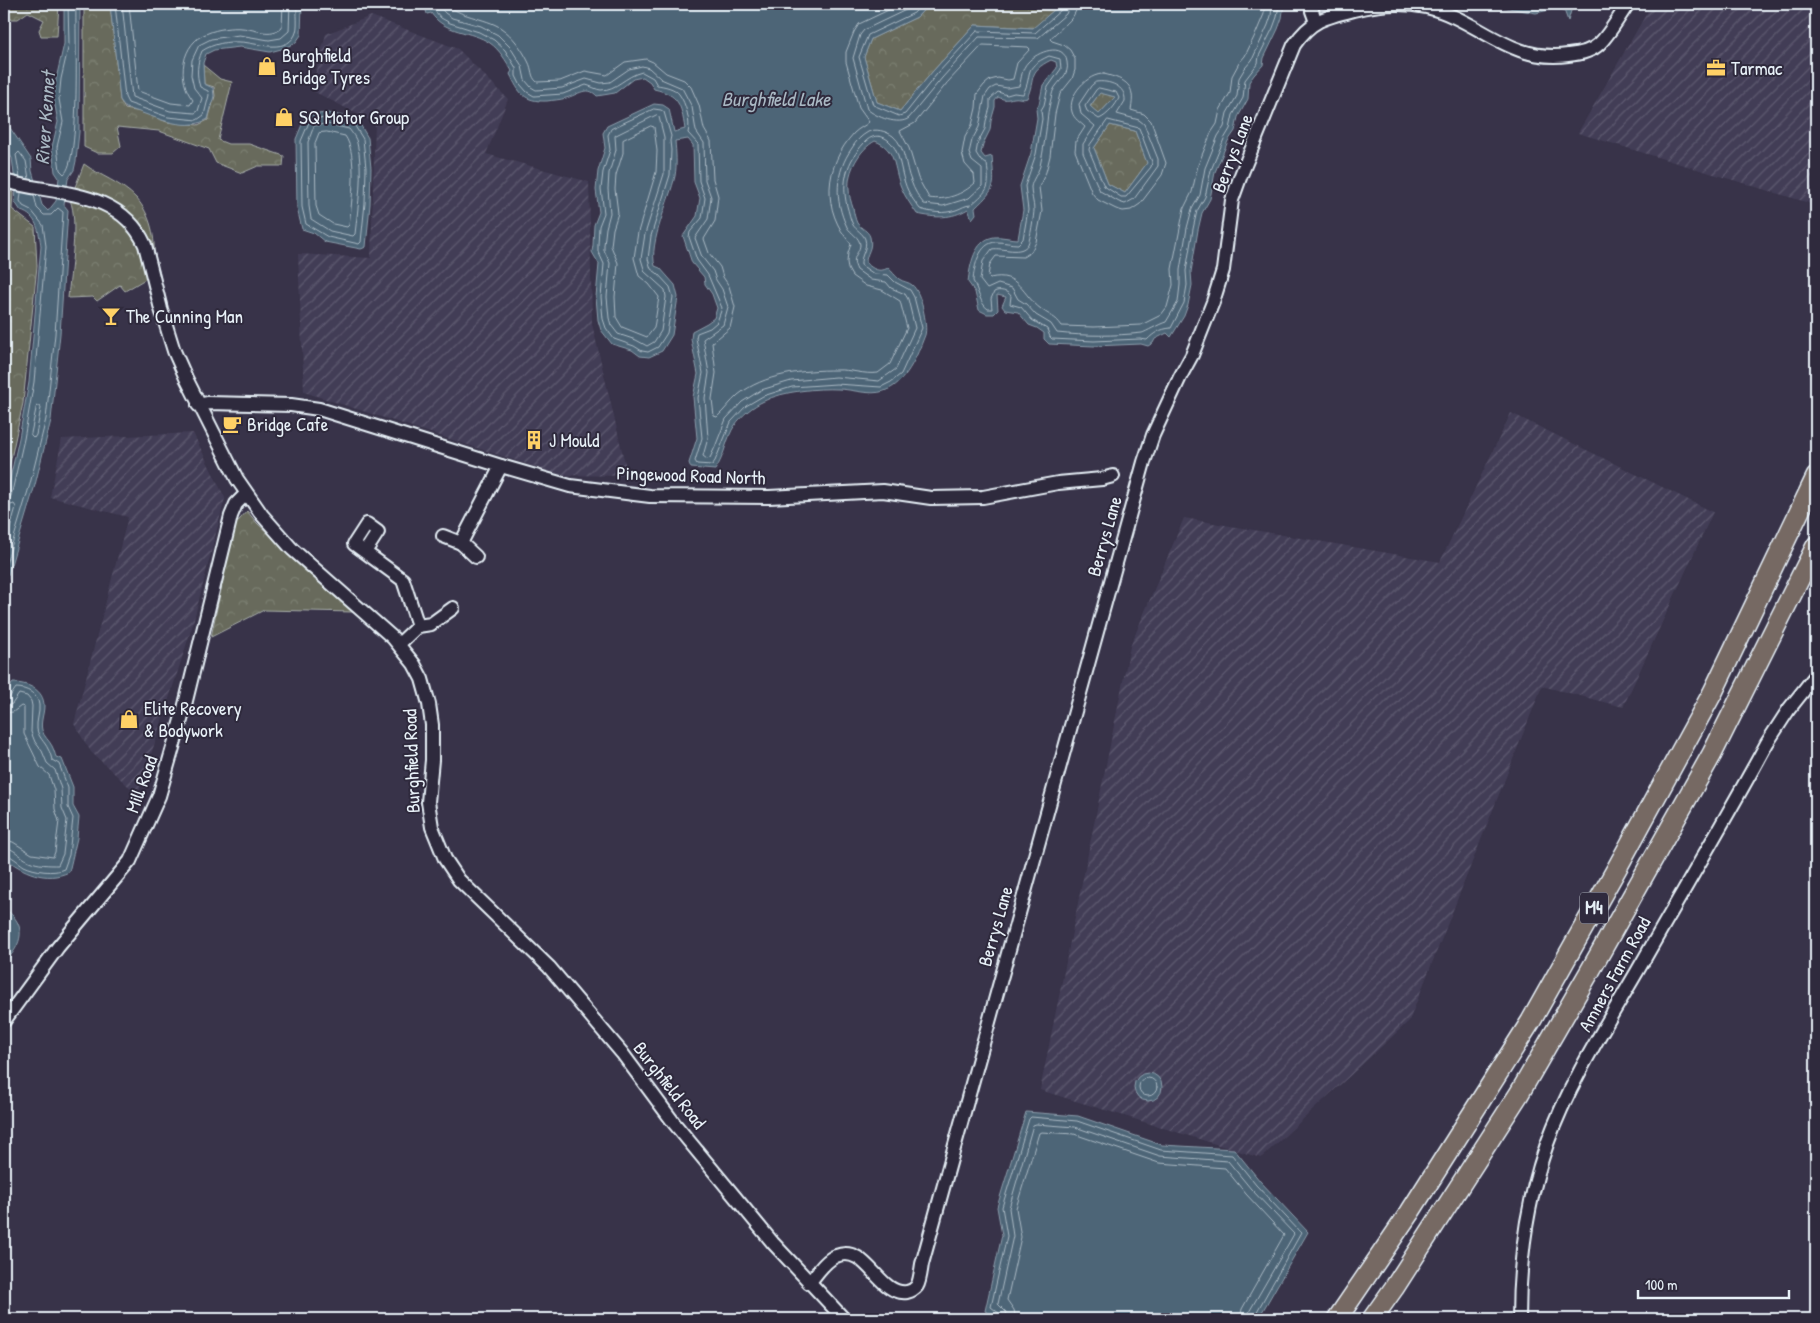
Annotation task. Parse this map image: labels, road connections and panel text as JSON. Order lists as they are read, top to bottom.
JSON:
{
  "streets": {
    "highway": ["M4"],
    "street": [
      "Berrys Lane",
      "Pingewood Road North",
      "Burghfield Road",
      "Mill Road",
      "Amners Farm Road"
    ]
  },
  "crossings": [
    ["Berrys Lane", "Burghfield Road"],
    ["Pingewood Road North", "Burghfield Road"],
    ["Burghfield Road", "Mill Road"]
  ],
  "water": ["Burghfield Lake", "River Kennet"],
  "places": {
    "shop": ["Burghfield Bridge Tyres", "SQ Motor Group", "Elite Recovery & Bodywork"],
    "office": ["Tarmac"],
    "bar": ["The Cunning Man"],
    "cafe": ["Bridge Cafe"],
    "building": ["J Mould"]
  },
  "scale_bar": "100 m"
}
